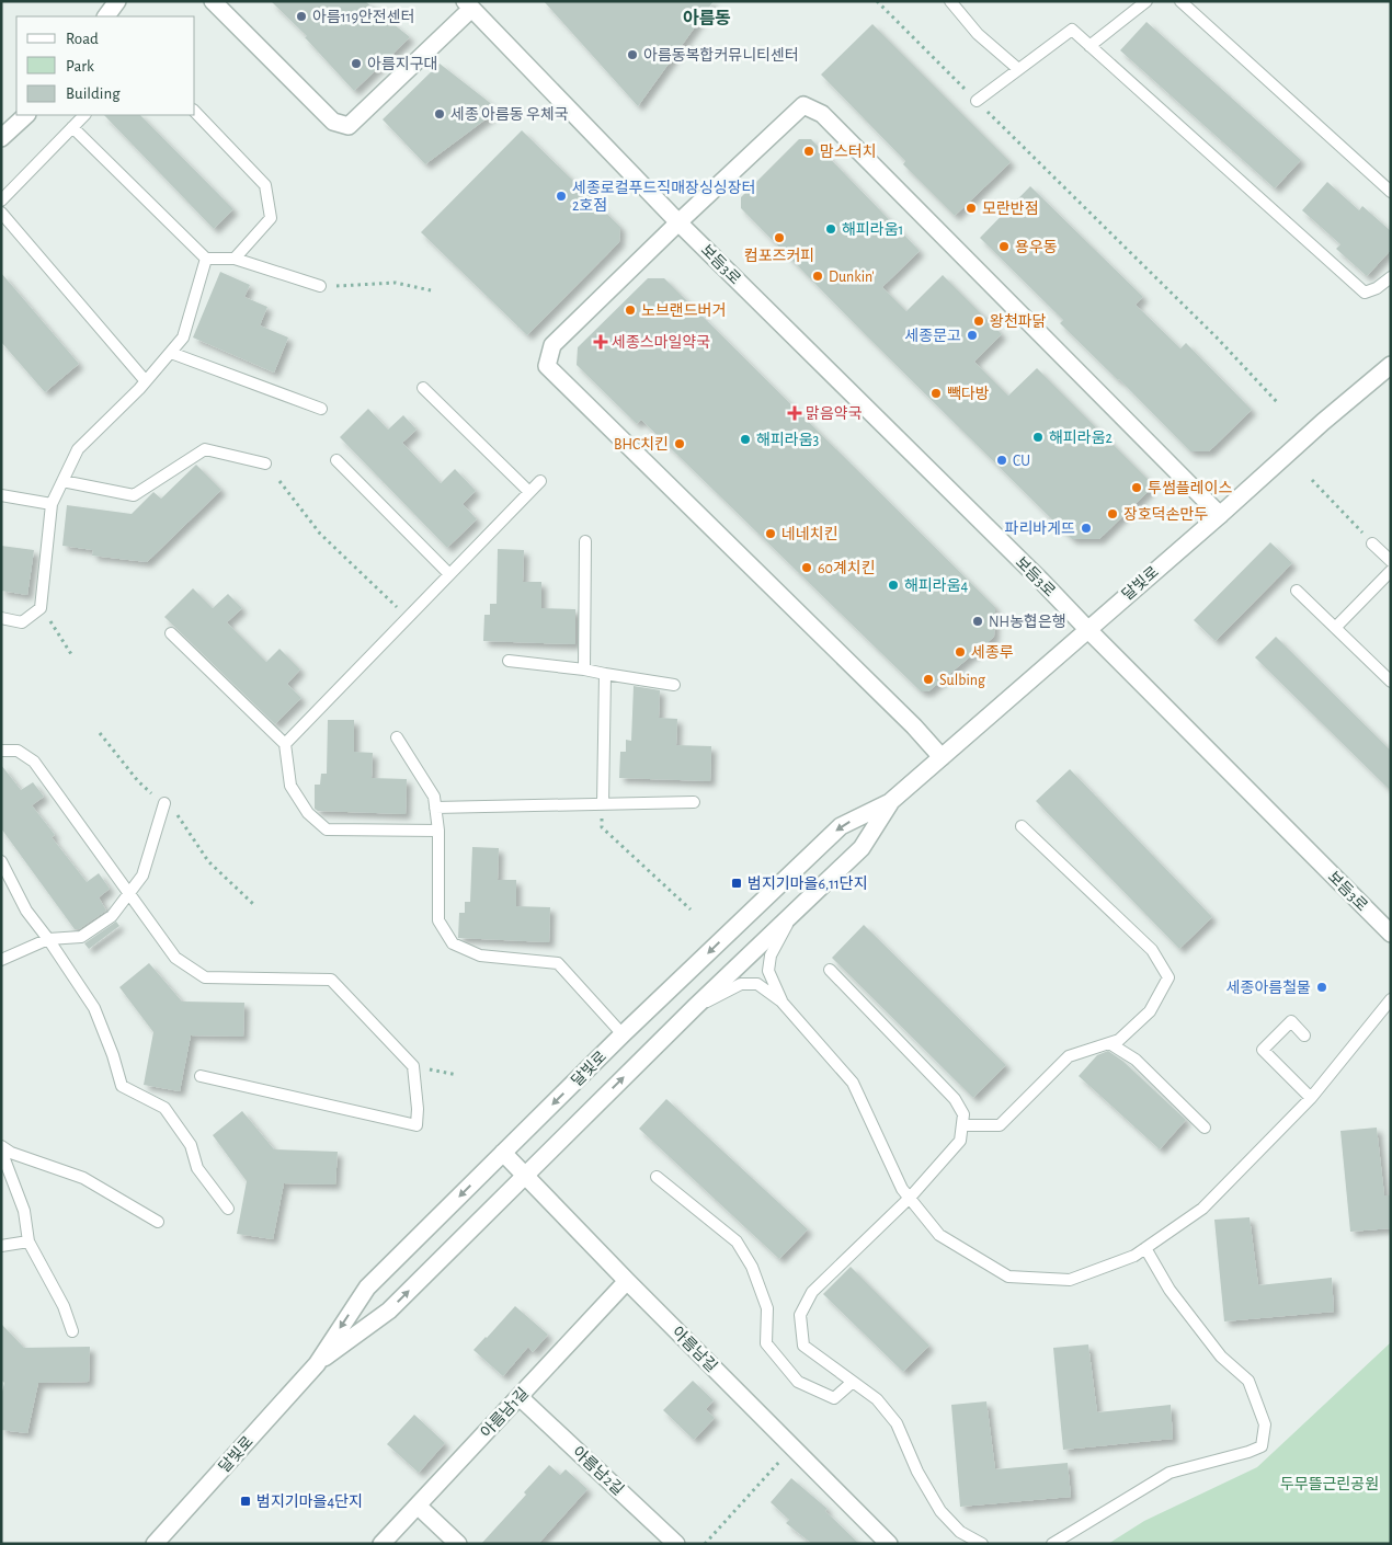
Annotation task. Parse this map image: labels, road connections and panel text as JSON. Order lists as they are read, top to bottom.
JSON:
{
  "streets": {
    "street": [
      "보듬3로",
      "달빛로",
      "아름남길",
      "아름남1길",
      "아름남2길"
    ]
  },
  "crossings": [
    ["보듬3로", "달빛로"],
    ["달빛로", "아름남길"],
    ["아름남길", "아름남1길"],
    ["아름남1길", "아름남2길"]
  ],
  "districts": ["아름동"],
  "parks": ["두무뜰근린공원"],
  "places": {
    "other": [
      "아름119안전센터",
      "아름동복합커뮤니티센터",
      "아름지구대",
      "세종 아름동 우체국",
      "맘스터치",
      "세종로컬푸드직매장싱싱장터 2호점",
      "모란반점",
      "해피라움1",
      "컴포즈커피",
      "용우동",
      "Dunkin'",
      "노브랜드버거",
      "왕천파닭",
      "세종문고",
      "빽다방",
      "해피라움2",
      "해피라움3",
      "BHC치킨",
      "CU",
      "투썸플레이스",
      "장호덕손만두",
      "파리바게뜨",
      "네네치킨",
      "60계치킨",
      "해피라움4",
      "NH농협은행",
      "세종루",
      "Sulbing",
      "세종아름철물"
    ],
    "health": ["세종스마일약국", "맑음약국"],
    "transit": ["범지기마을6,11단지", "범지기마을4단지"]
  },
  "legend": ["Road", "Park", "Building"]
}
